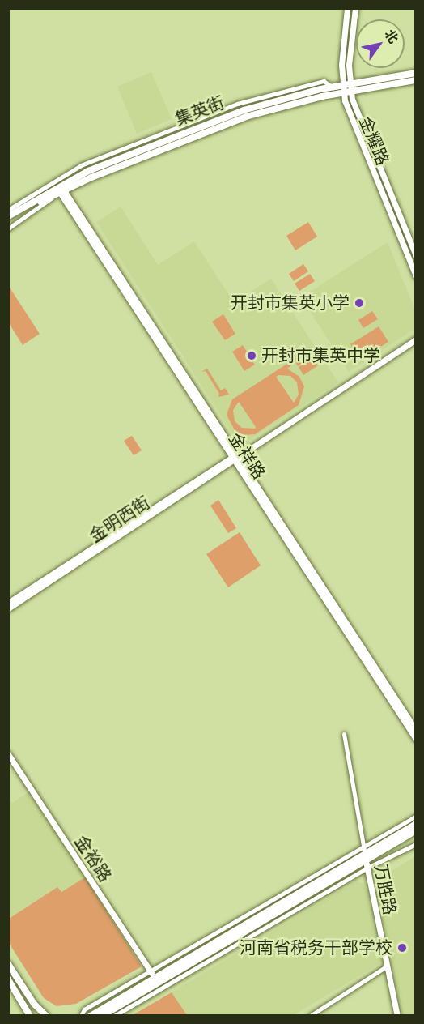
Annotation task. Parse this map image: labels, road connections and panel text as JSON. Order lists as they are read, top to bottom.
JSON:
{
  "streets": {
    "main road": ["集英街"],
    "street": [
      "金耀路",
      "金祥路",
      "金明西街",
      "金裕路",
      "万胜路"
    ]
  },
  "crossings": [
    ["集英街", "金耀路"],
    ["集英街", "金祥路"],
    ["金祥路", "金明西街"]
  ],
  "places": ["开封市集英小学", "开封市集英中学", "河南省税务干部学校"],
  "north": "top right"
}
